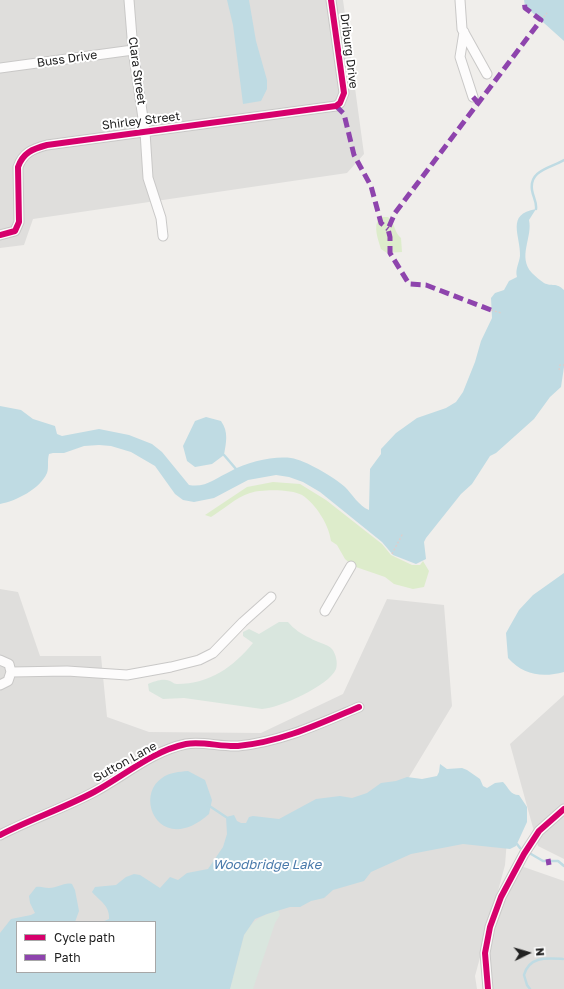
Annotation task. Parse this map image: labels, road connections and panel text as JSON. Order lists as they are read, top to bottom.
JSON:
{
  "streets": {
    "street": [
      "Driburg Drive",
      "Buss Drive",
      "Clara Street",
      "Shirley Street",
      "Sutton Lane"
    ]
  },
  "crossings": [
    ["Driburg Drive", "Shirley Street"],
    ["Buss Drive", "Clara Street"],
    ["Clara Street", "Shirley Street"]
  ],
  "water": ["Woodbridge Lake"],
  "legend": ["Cycle path", "Path"],
  "north": "right"
}
